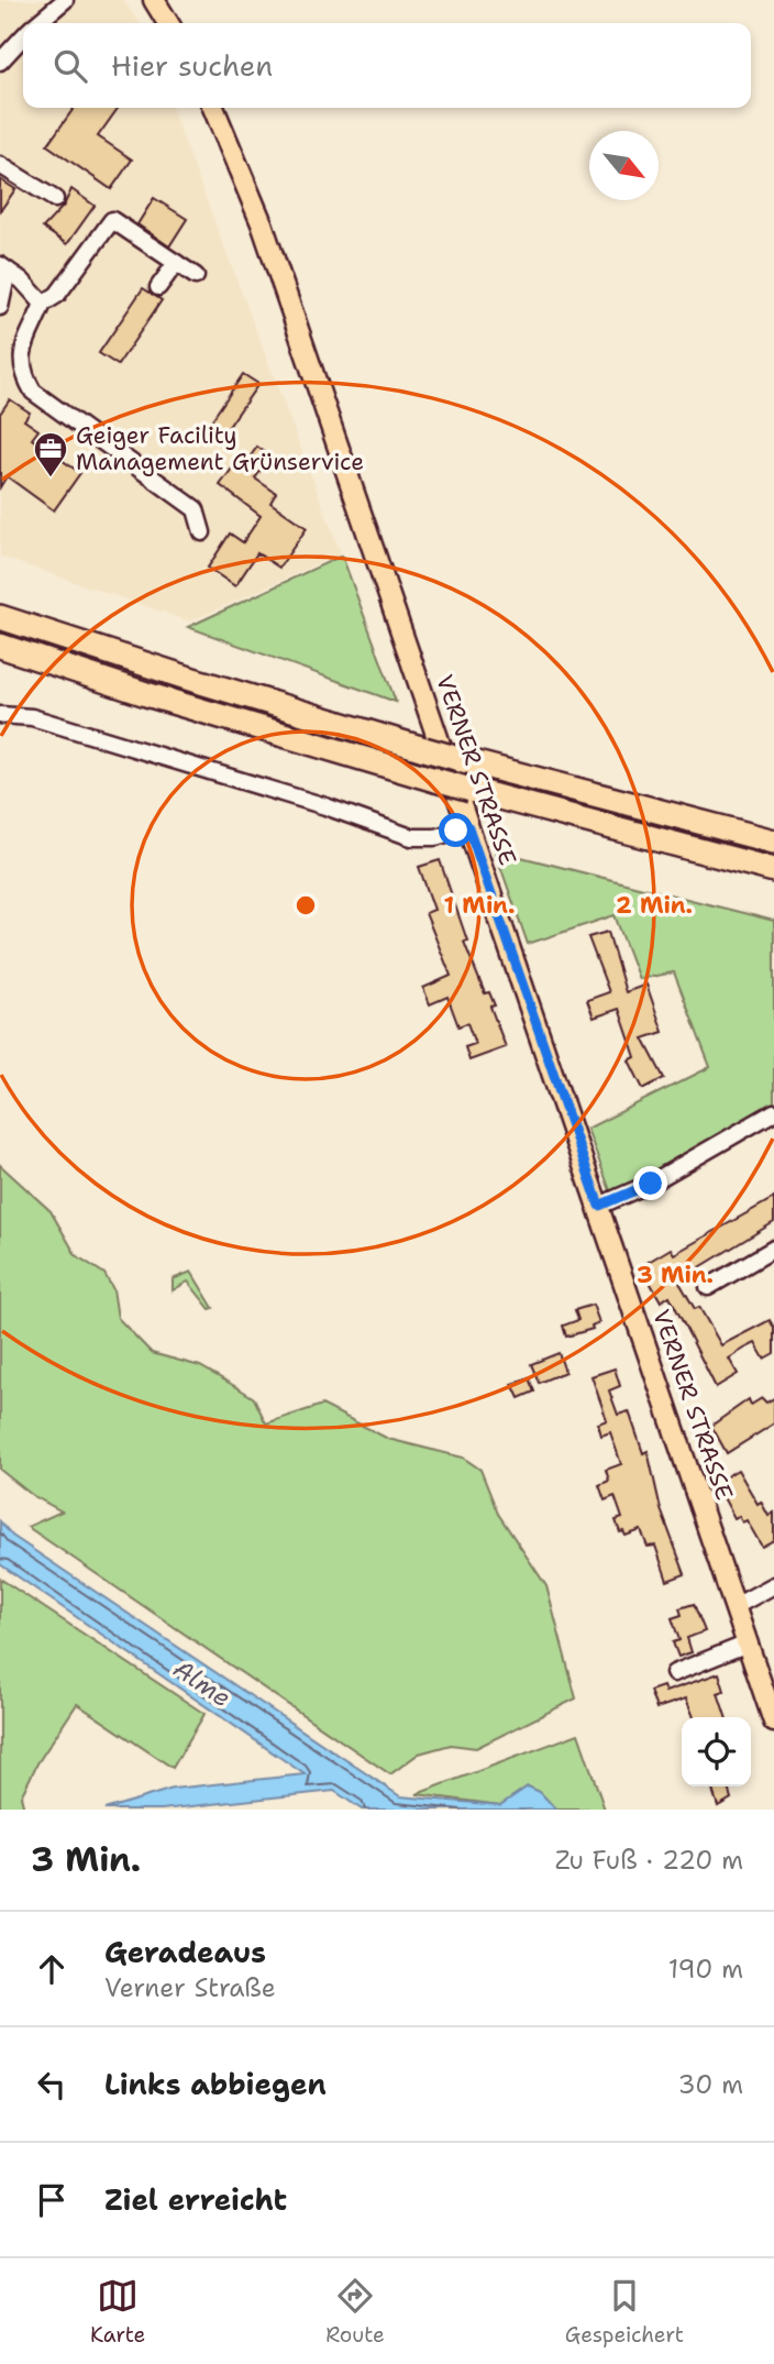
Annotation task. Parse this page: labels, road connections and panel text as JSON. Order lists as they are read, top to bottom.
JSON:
{
  "streets": {
    "main road": ["VERNER STRASSE"]
  },
  "water": ["Alme"],
  "places": {
    "office": ["Geiger Facility Management Grünservice"]
  },
  "north": "bottom right",
  "page": {
    "search": "Hier suchen",
    "heading": ["3 Min.", "Zu Fuß · 220 m"],
    "list": [
      ["Geradeaus", "Verner Straße", "190 m"],
      ["Links abbiegen", "30 m"],
      "Ziel erreicht"
    ],
    "nav": ["Karte", "Route", "Gespeichert"]
  },
  "rings": ["1 Min.", "2 Min.", "3 Min."]
}
